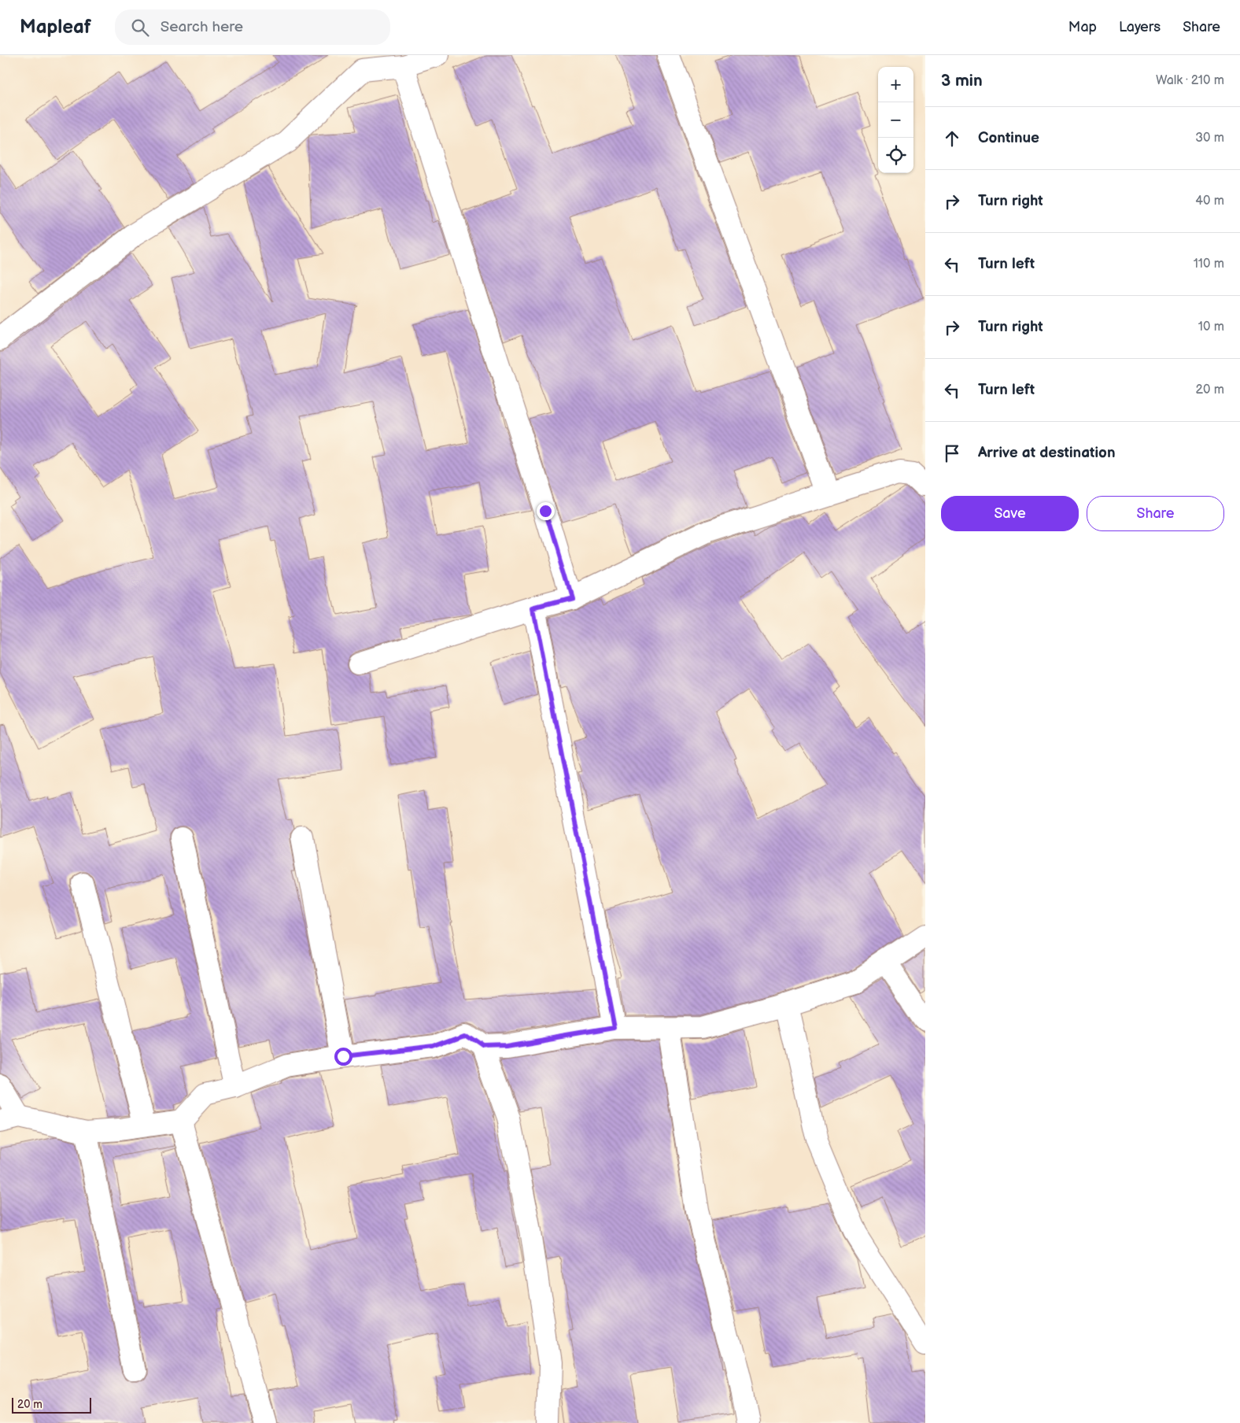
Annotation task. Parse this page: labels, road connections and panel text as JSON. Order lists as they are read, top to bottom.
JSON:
{
  "scale_bar": "20 m",
  "page": {
    "header": "Mapleaf",
    "search": "Search here",
    "nav": ["Map", "Layers", "Share"],
    "heading": ["3 min", "Walk · 210 m"],
    "map_buttons": ["+", "−"],
    "list": [
      ["Continue", "30 m"],
      ["Turn right", "40 m"],
      ["Turn left", "110 m"],
      ["Turn right", "10 m"],
      ["Turn left", "20 m"],
      "Arrive at destination"
    ],
    "buttons": ["Save", "Share"],
    "scale": "20 m"
  }
}
